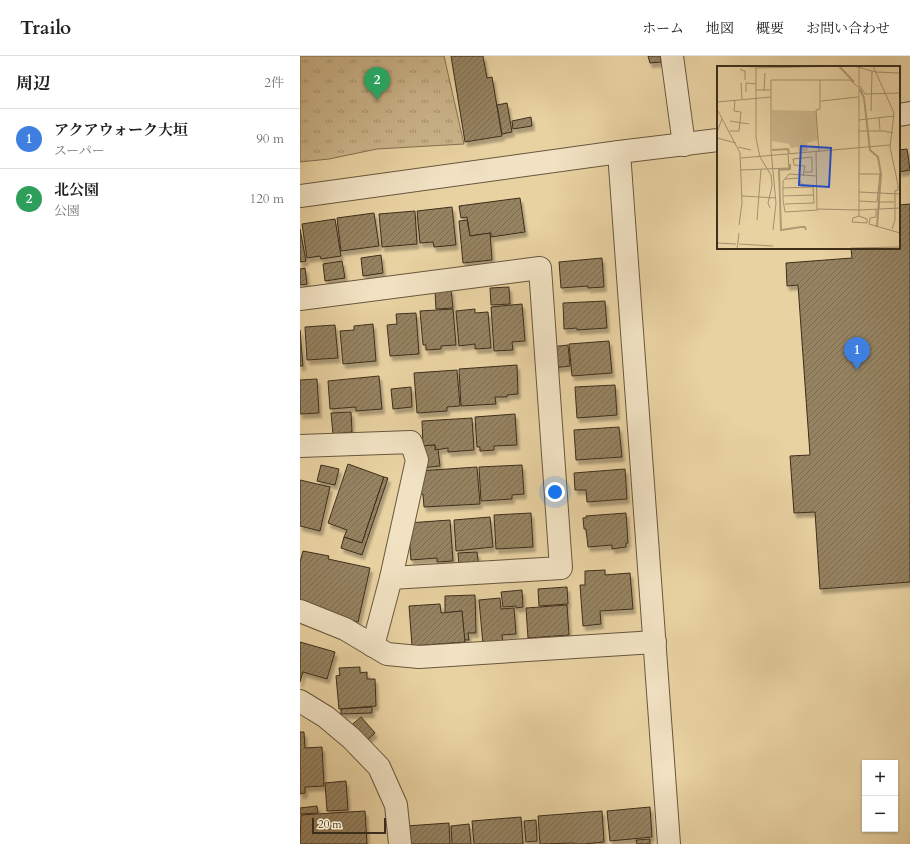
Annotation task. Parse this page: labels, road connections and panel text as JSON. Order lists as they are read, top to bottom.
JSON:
{
  "scale_bar": "20 m",
  "page": {
    "header": "Trailo",
    "nav": [
      "ホーム",
      "地図",
      "概要",
      "お問い合わせ"
    ],
    "heading": ["周辺", "2件"],
    "pins": ["2", "1"],
    "list": [
      {
        "mark": "1",
        "name": "アクアウォーク大垣",
        "note": "スーパー",
        "value": "90 m"
      },
      {
        "mark": "2",
        "name": "北公園",
        "note": "公園",
        "value": "120 m"
      }
    ],
    "map_buttons": ["+", "−"],
    "scale": "20 m"
  }
}
